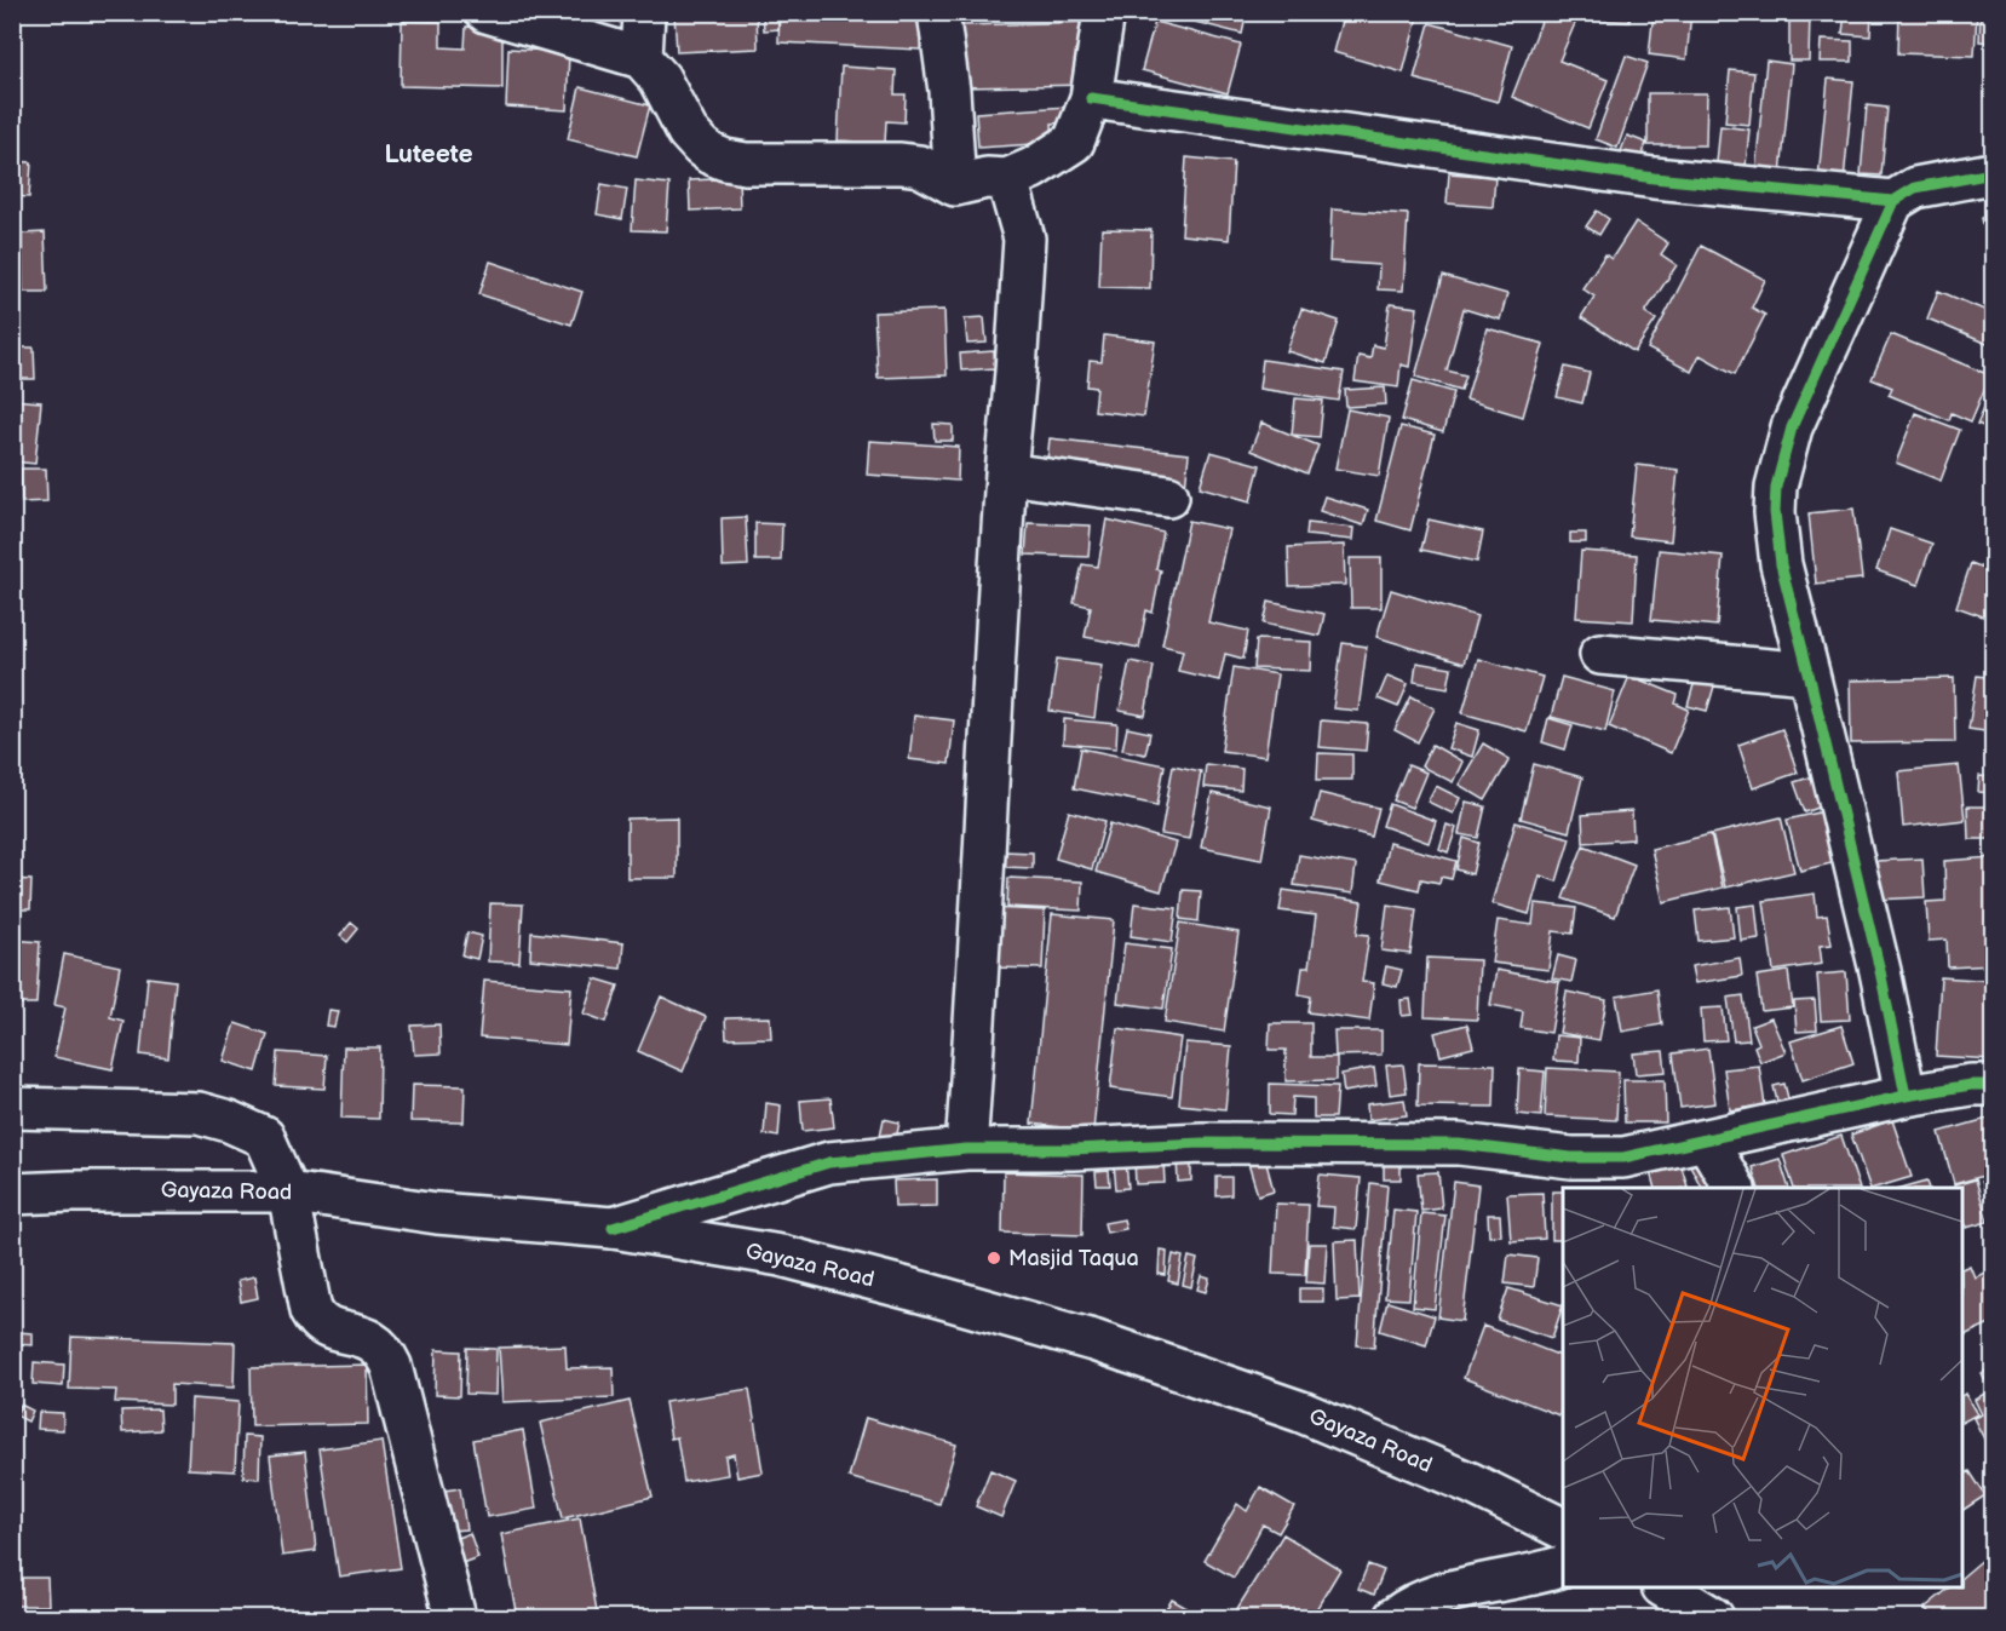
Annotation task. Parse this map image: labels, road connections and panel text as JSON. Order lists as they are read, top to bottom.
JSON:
{
  "streets": {
    "street": ["Gayaza Road"]
  },
  "districts": ["Luteete"],
  "places": ["Masjid Taqua"]
}
